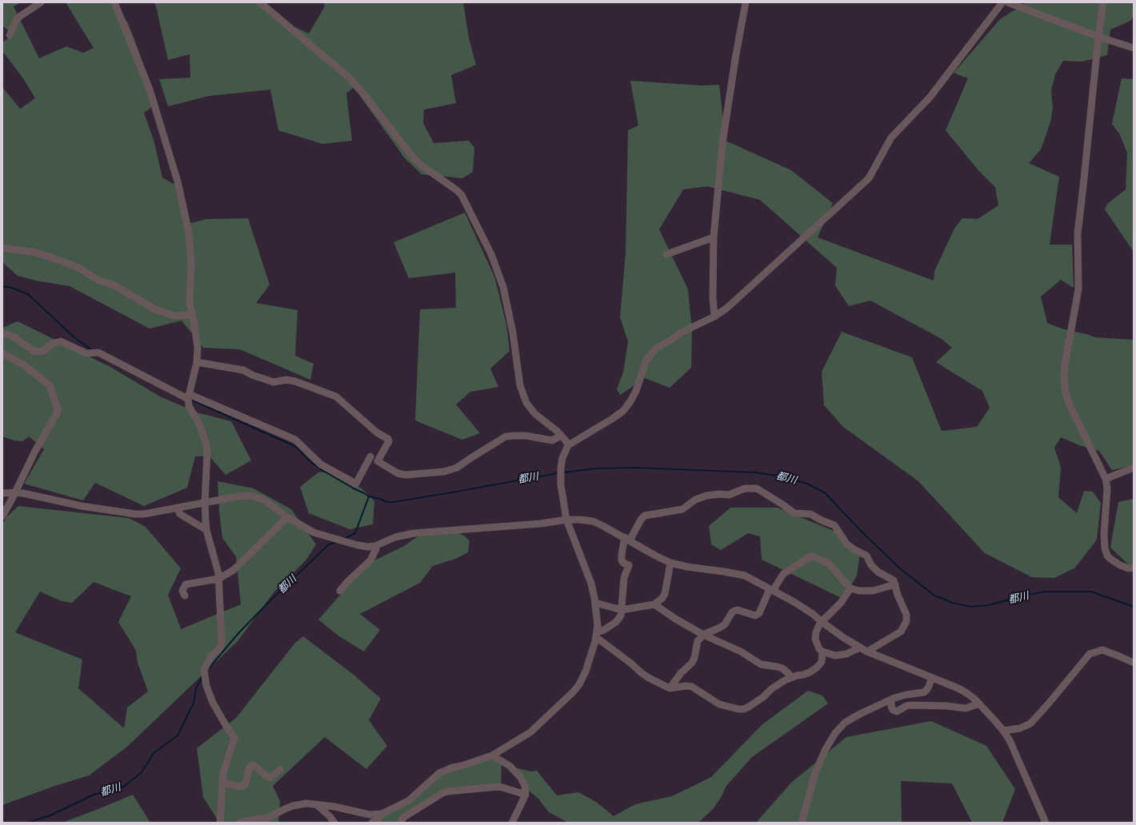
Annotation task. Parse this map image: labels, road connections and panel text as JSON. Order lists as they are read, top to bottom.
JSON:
{
  "water": ["都川"]
}
